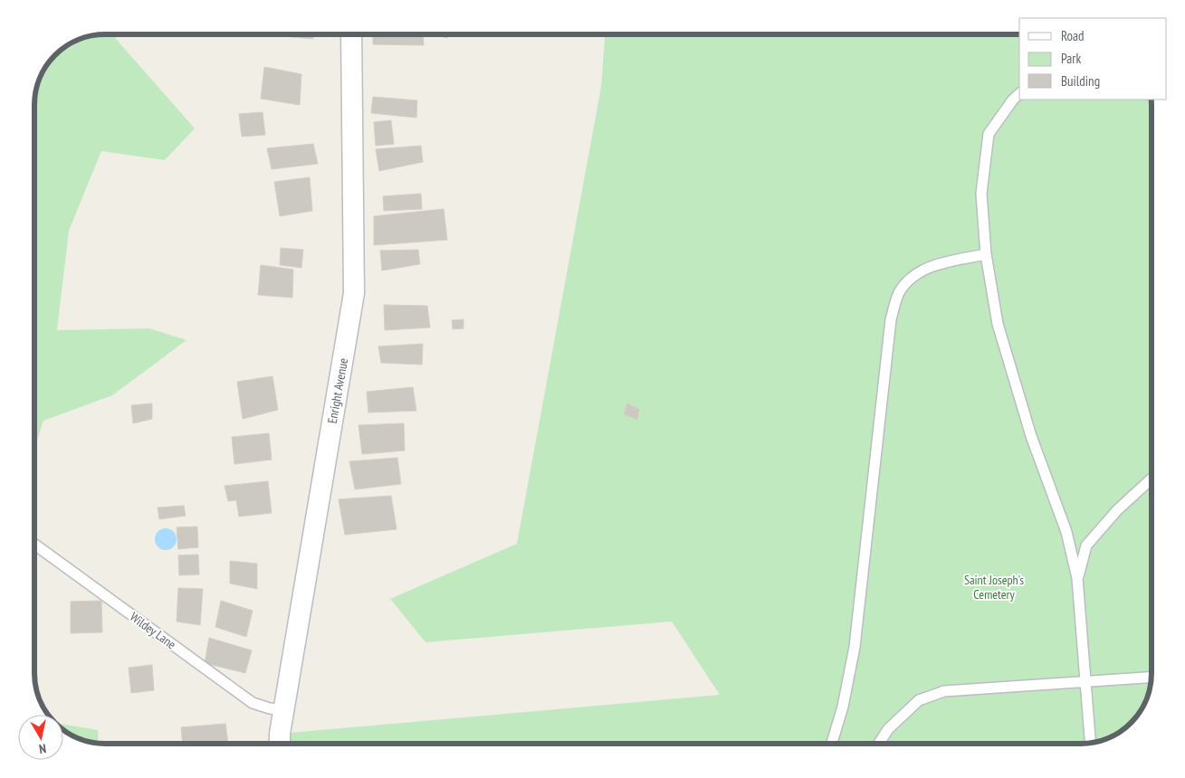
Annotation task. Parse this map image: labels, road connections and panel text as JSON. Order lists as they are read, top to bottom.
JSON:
{
  "streets": {
    "street": ["Enright Avenue"],
    "lane": ["Wildey Lane"]
  },
  "crossings": [
    ["Enright Avenue", "Wildey Lane"]
  ],
  "parks": ["Saint Joseph’s Cemetery"],
  "legend": ["Road", "Park", "Building"],
  "north": "bottom"
}
